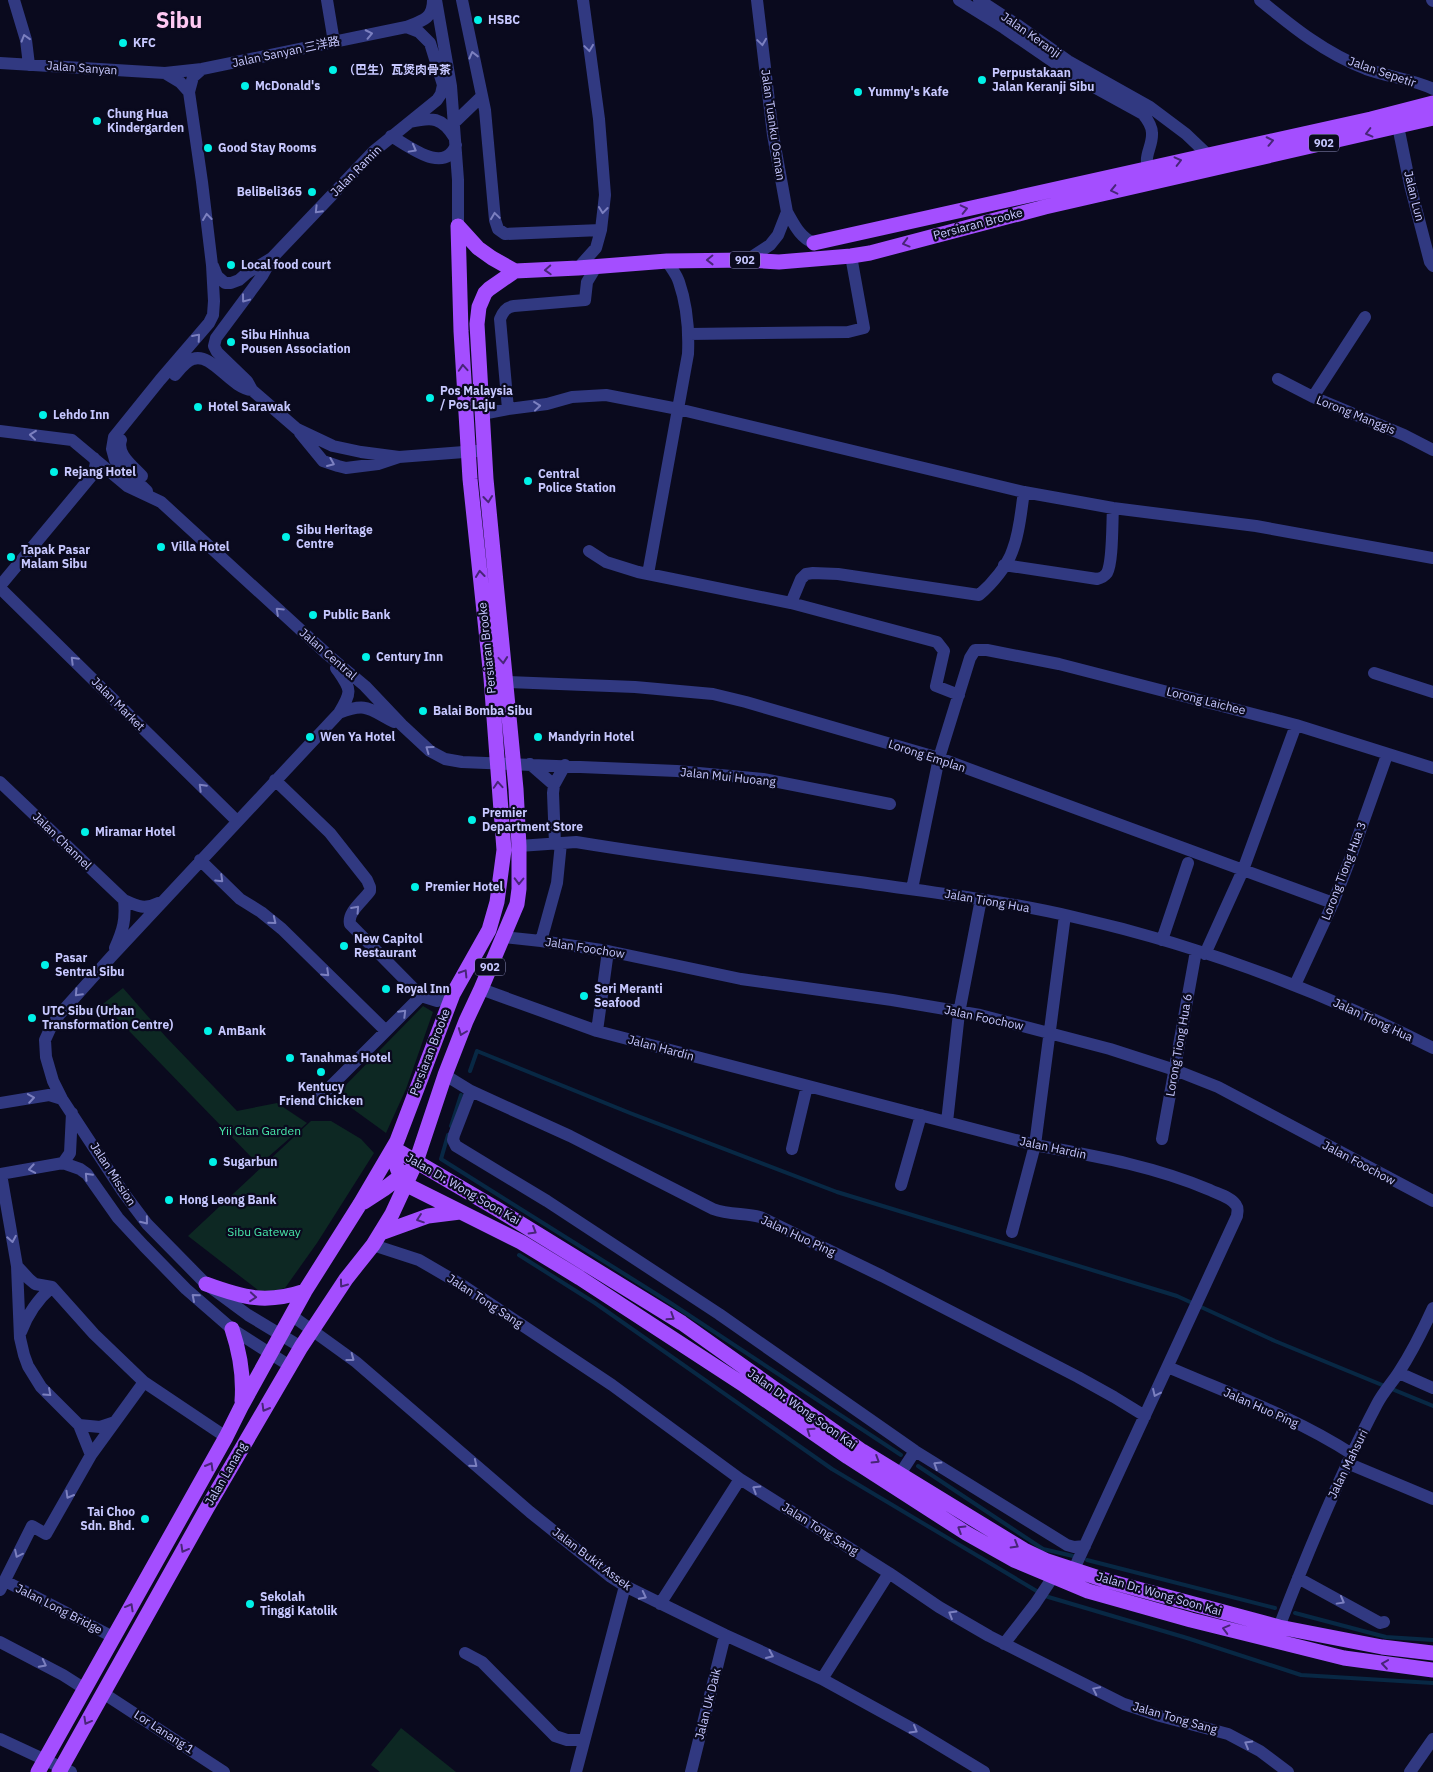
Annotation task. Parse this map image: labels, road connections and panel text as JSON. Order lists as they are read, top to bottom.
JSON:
{
  "streets": {
    "main road": [
      "902",
      "Persiaran Brooke",
      "Jalan Dr. Wong Soon Kai",
      "Jalan Lanang"
    ],
    "street": [
      "Jalan Keranji",
      "Jalan Sanyan 三洋路",
      "Jalan Sanyan",
      "Jalan Sepetir",
      "Jalan Tuanku Osman",
      "Jalan Ramin",
      "Jalan Lun",
      "Lorong Manggis",
      "Jalan Central",
      "Lorong Laichee",
      "Jalan Market",
      "Lorong Emplan",
      "Jalan Mui Huoang",
      "Jalan Channel",
      "Lorong Tiong Hua 3",
      "Jalan Tiong Hua",
      "Jalan Foochow",
      "Lorong Tiong Hua 6",
      "Jalan Hardin",
      "Jalan Mission",
      "Jalan Huo Ping",
      "Jalan Tong Sang",
      "Jalan Mahsuri",
      "Jalan Bukit Assek",
      "Jalan Long Bridge",
      "Jalan Uk Daik",
      "Lor Lanang 1"
    ]
  },
  "crossings": [
    ["Jalan Keranji", "Persiaran Brooke"],
    ["Jalan Sanyan 三洋路", "Jalan Sanyan"],
    ["Jalan Sanyan 三洋路", "Jalan Ramin"],
    ["Jalan Lun", "Persiaran Brooke"],
    ["Persiaran Brooke", "Jalan Central"],
    ["Persiaran Brooke", "Lorong Emplan"],
    ["Persiaran Brooke", "Jalan Mui Huoang"],
    ["Persiaran Brooke", "Jalan Tiong Hua"],
    ["Persiaran Brooke", "Jalan Foochow"],
    ["Persiaran Brooke", "Jalan Hardin"],
    ["Persiaran Brooke", "Jalan Dr. Wong Soon Kai"],
    ["Persiaran Brooke", "Jalan Huo Ping"],
    ["Persiaran Brooke", "Jalan Lanang"],
    ["Jalan Central", "Jalan Mui Huoang"],
    ["Lorong Laichee", "Lorong Tiong Hua 3"],
    ["Lorong Laichee", "Lorong Tiong Hua 6"],
    ["Jalan Market", "Jalan Mission"],
    ["Lorong Emplan", "Lorong Tiong Hua 3"],
    ["Lorong Emplan", "Lorong Tiong Hua 6"],
    ["Lorong Tiong Hua 3", "Jalan Tiong Hua"],
    ["Jalan Tiong Hua", "Lorong Tiong Hua 6"],
    ["Jalan Foochow", "Lorong Tiong Hua 6"],
    ["Jalan Hardin", "Jalan Dr. Wong Soon Kai"],
    ["Jalan Hardin", "Jalan Huo Ping"],
    ["Jalan Mission", "Jalan Lanang"],
    ["Jalan Dr. Wong Soon Kai", "Jalan Mahsuri"],
    ["Jalan Dr. Wong Soon Kai", "Jalan Lanang"],
    ["Jalan Huo Ping", "Jalan Mahsuri"],
    ["Jalan Tong Sang", "Jalan Lanang"],
    ["Jalan Lanang", "Jalan Bukit Assek"],
    ["Jalan Lanang", "Jalan Long Bridge"],
    ["Jalan Lanang", "Lor Lanang 1"],
    ["Jalan Bukit Assek", "Jalan Uk Daik"]
  ],
  "one_way": [
    "Jalan Tuanku Osman",
    "Jalan Ramin",
    "Jalan Central",
    "Jalan Market",
    "Jalan Tong Sang",
    "Jalan Bukit Assek"
  ],
  "districts": ["Sibu"],
  "parks": ["Yii Clan Garden", "Sibu Gateway"],
  "places": [
    "HSBC",
    "KFC",
    "（巴生）瓦煲肉骨茶",
    "Perpustakaan Jalan Keranji Sibu",
    "McDonald's",
    "Yummy's Kafe",
    "Chung Hua Kindergarden",
    "Good Stay Rooms",
    "BeliBeli365",
    "Local food court",
    "Sibu Hinhua Pousen Association",
    "Pos Malaysia / Pos Laju",
    "Hotel Sarawak",
    "Lehdo Inn",
    "Rejang Hotel",
    "Central Police Station",
    "Sibu Heritage Centre",
    "Villa Hotel",
    "Tapak Pasar Malam Sibu",
    "Public Bank",
    "Century Inn",
    "Balai Bomba Sibu",
    "Wen Ya Hotel",
    "Mandyrin Hotel",
    "Premier Department Store",
    "Miramar Hotel",
    "Premier Hotel",
    "New Capitol Restaurant",
    "Pasar Sentral Sibu",
    "Royal Inn",
    "Seri Meranti Seafood",
    "UTC Sibu (Urban Transformation Centre)",
    "AmBank",
    "Tanahmas Hotel",
    "Kentucy Friend Chicken",
    "Sugarbun",
    "Hong Leong Bank",
    "Tai Choo Sdn. Bhd.",
    "Sekolah Tinggi Katolik"
  ]
}
